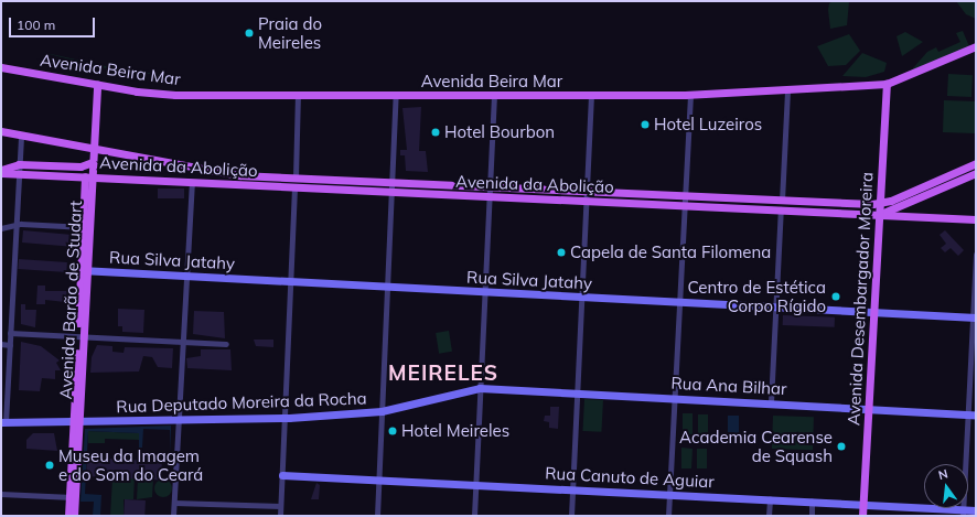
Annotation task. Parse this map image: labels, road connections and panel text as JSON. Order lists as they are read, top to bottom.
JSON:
{
  "streets": {
    "main road": [
      "Avenida Beira Mar",
      "Avenida da Abolição",
      "Avenida Desembargador Moreira",
      "Avenida Barão de Studart"
    ],
    "street": [
      "Rua Silva Jatahy",
      "Rua Ana Bilhar",
      "Rua Deputado Moreira da Rocha",
      "Rua Canuto de Aguiar"
    ]
  },
  "crossings": [
    ["Avenida Beira Mar", "Avenida Desembargador Moreira"],
    ["Avenida Beira Mar", "Avenida Barão de Studart"],
    ["Avenida da Abolição", "Avenida Desembargador Moreira"],
    ["Avenida da Abolição", "Avenida Barão de Studart"],
    ["Rua Silva Jatahy", "Avenida Desembargador Moreira"],
    ["Rua Silva Jatahy", "Avenida Barão de Studart"],
    ["Avenida Desembargador Moreira", "Rua Ana Bilhar"],
    ["Avenida Desembargador Moreira", "Rua Canuto de Aguiar"],
    ["Avenida Barão de Studart", "Rua Deputado Moreira da Rocha"],
    ["Rua Ana Bilhar", "Rua Deputado Moreira da Rocha"]
  ],
  "districts": ["MEIRELES"],
  "places": [
    "Praia do Meireles",
    "Hotel Luzeiros",
    "Hotel Bourbon",
    "Capela de Santa Filomena",
    "Centro de Estética Corpo Rígido",
    "Hotel Meireles",
    "Academia Cearense de Squash",
    "Museu da Imagem e do Som do Ceará"
  ],
  "scale_bar": "100 m",
  "north": "top"
}
